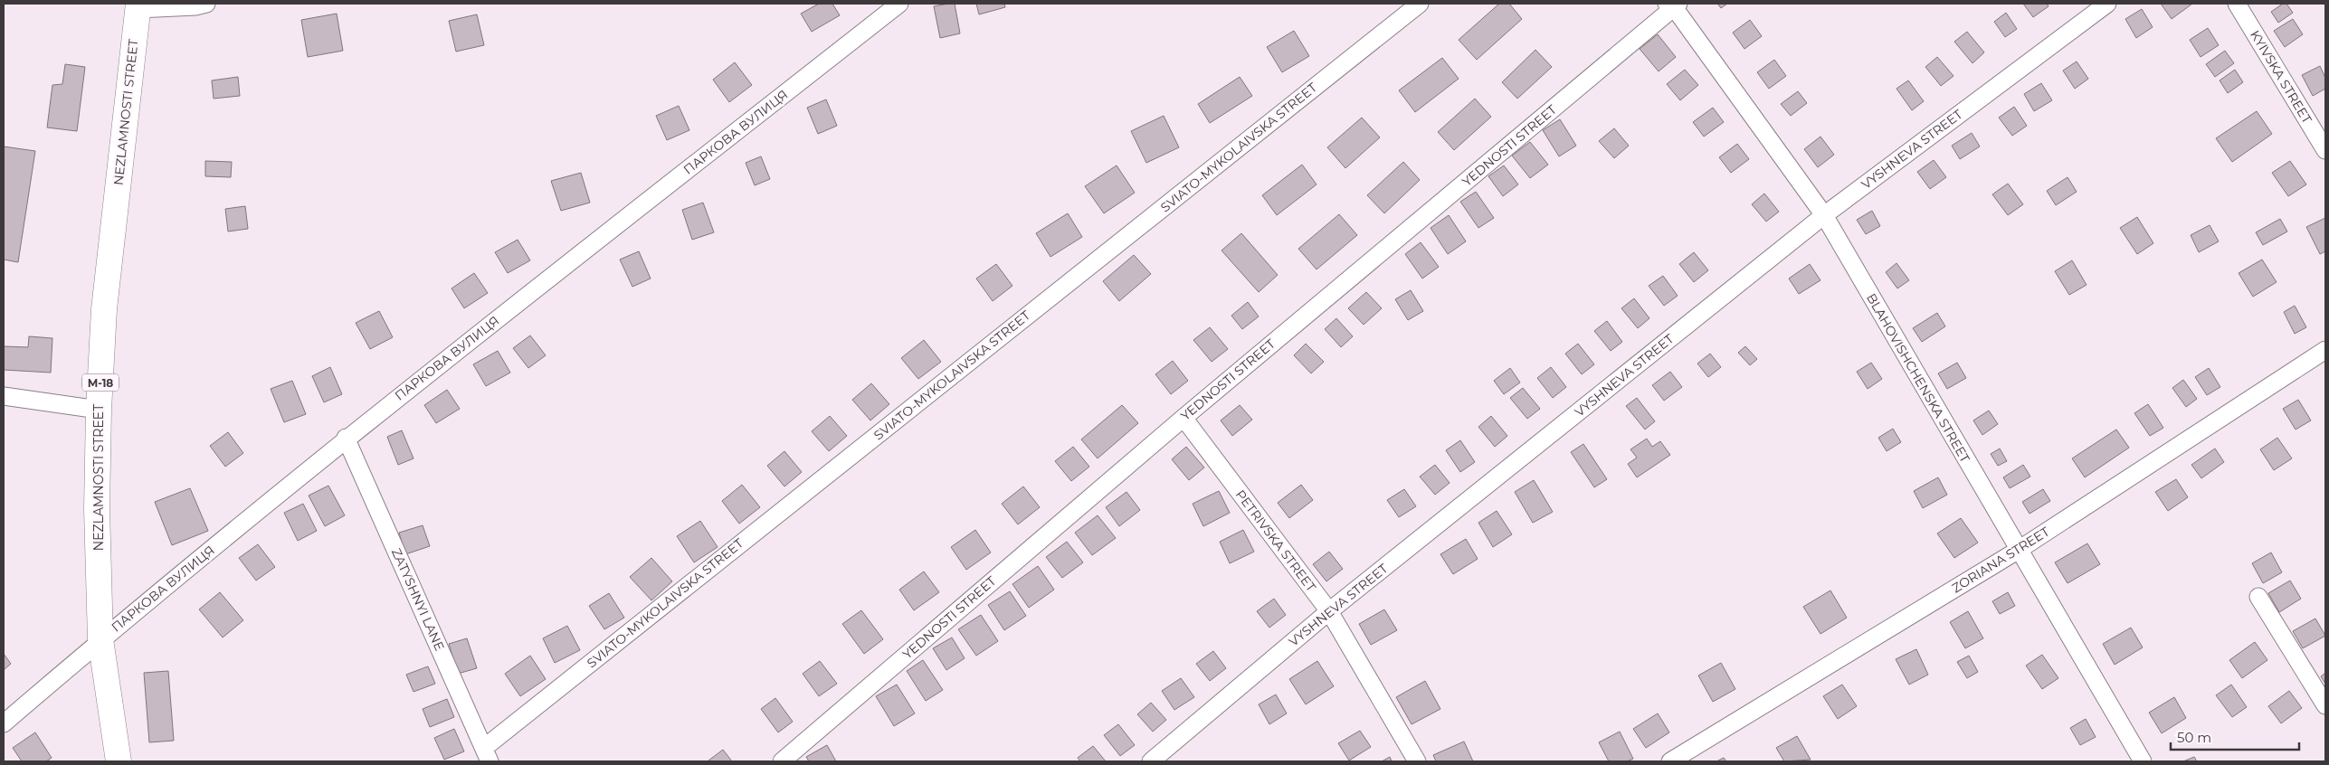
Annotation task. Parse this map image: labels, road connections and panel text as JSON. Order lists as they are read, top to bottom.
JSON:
{
  "streets": {
    "highway": ["NEZLAMNOSTI STREET", "М-18"],
    "street": [
      "KYIVSKA STREET",
      "ПАРКОВА ВУЛИЦЯ",
      "YEDNOSTI STREET",
      "SVIATO-MYKOLAIVSKA STREET",
      "VYSHNEVA STREET",
      "BLAHOVISHCHENSKA STREET",
      "PETRIVSKA STREET",
      "ZORIANA STREET",
      "ZATYSHNYI LANE"
    ]
  },
  "crossings": [
    ["NEZLAMNOSTI STREET", "ПАРКОВА ВУЛИЦЯ"],
    ["ПАРКОВА ВУЛИЦЯ", "ZATYSHNYI LANE"],
    ["YEDNOSTI STREET", "BLAHOVISHCHENSKA STREET"],
    ["YEDNOSTI STREET", "PETRIVSKA STREET"],
    ["SVIATO-MYKOLAIVSKA STREET", "ZATYSHNYI LANE"],
    ["VYSHNEVA STREET", "BLAHOVISHCHENSKA STREET"],
    ["VYSHNEVA STREET", "PETRIVSKA STREET"],
    ["BLAHOVISHCHENSKA STREET", "ZORIANA STREET"]
  ],
  "scale_bar": "50 m"
}
